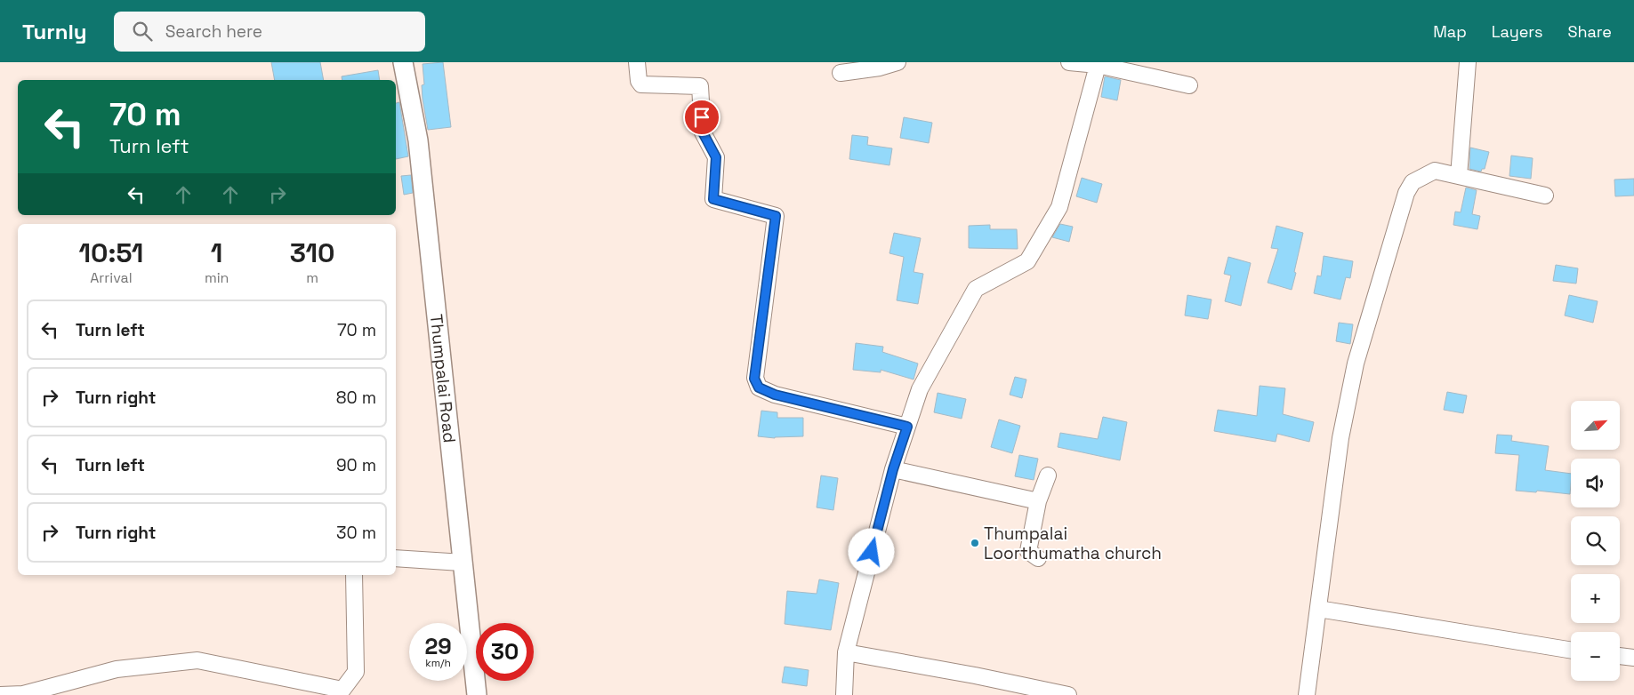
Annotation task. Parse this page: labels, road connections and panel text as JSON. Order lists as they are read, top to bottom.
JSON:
{
  "streets": {
    "street": ["Thumpalai Road"]
  },
  "places": ["Thumpalai Loorthumatha church"],
  "north": "top right",
  "page": {
    "header": "Turnly",
    "search": "Search here",
    "nav": ["Map", "Layers", "Share"],
    "turn": ["70 m", "Turn left"],
    "eta": [
      "10:51",
      "Arrival",
      "1",
      "min",
      "310",
      "m"
    ],
    "list": [
      {
        "name": "Turn left",
        "value": "70 m"
      },
      {
        "name": "Turn right",
        "value": "80 m"
      },
      {
        "name": "Turn left",
        "value": "90 m"
      },
      {
        "name": "Turn right",
        "value": "30 m"
      }
    ],
    "map_buttons": ["+", "−"],
    "speed": "29 km/h",
    "limit": "30"
  }
}
